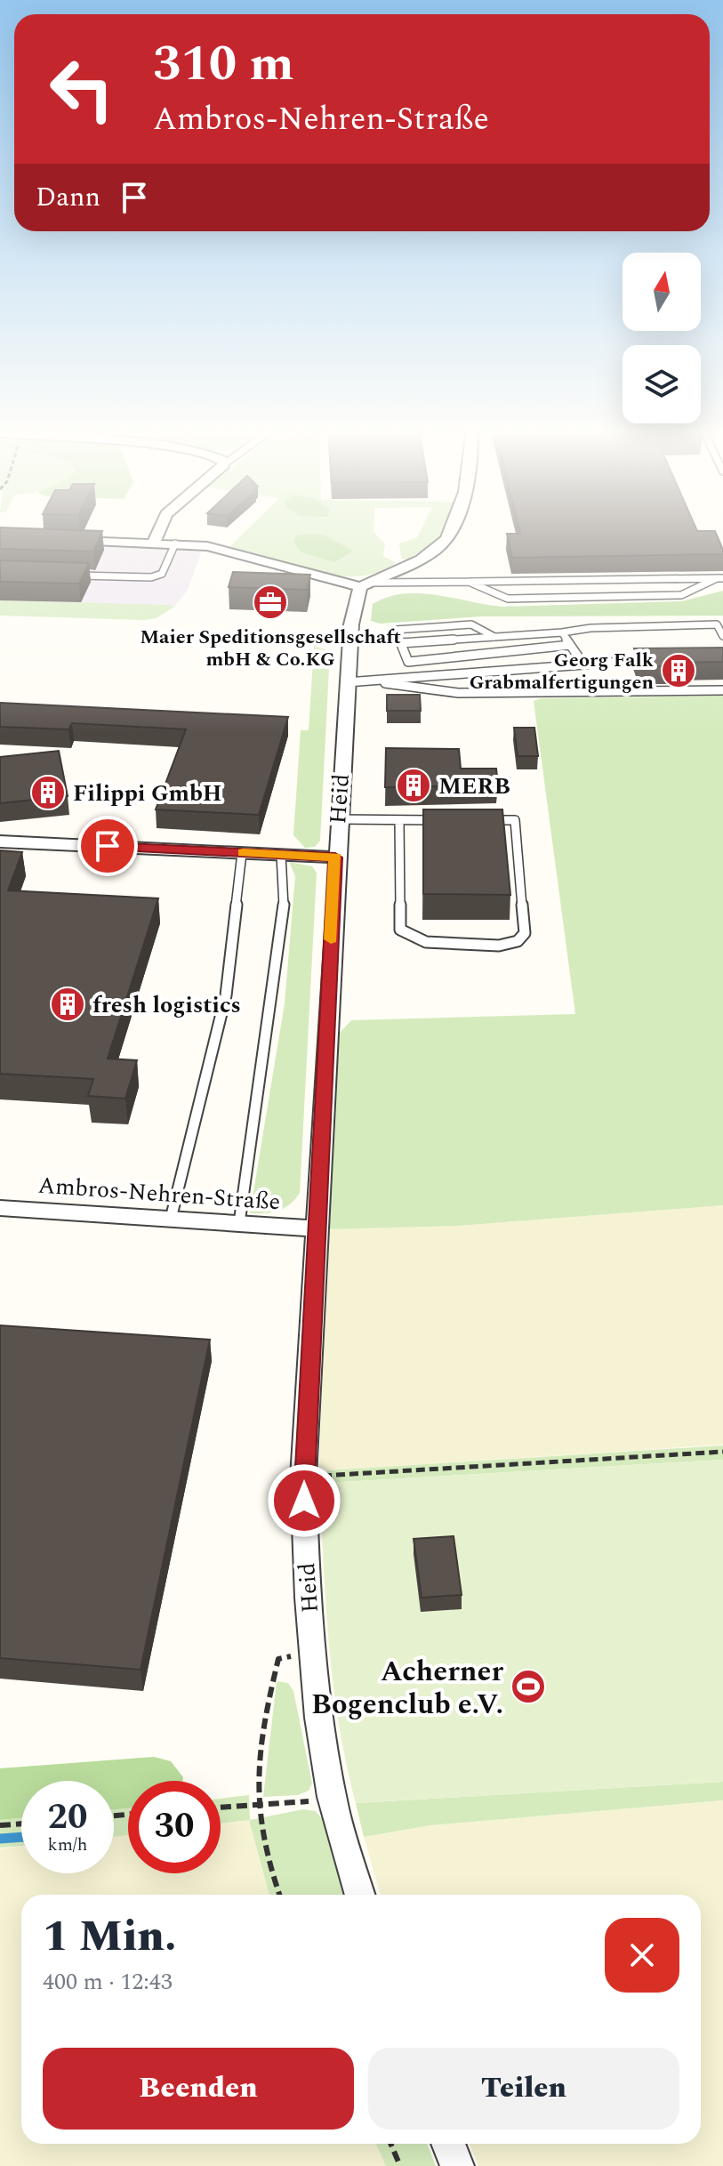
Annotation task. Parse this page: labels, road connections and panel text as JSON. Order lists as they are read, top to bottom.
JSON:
{
  "streets": {
    "street": ["Heid", "Ambros-Nehren-Straße"]
  },
  "crossings": [
    ["Heid", "Ambros-Nehren-Straße"]
  ],
  "places": {
    "office": ["Maier Speditionsgesellschaft mbH & Co.KG"],
    "building": [
      "Georg Falk Grabmalfertigungen",
      "MERB",
      "Filippi GmbH",
      "fresh logistics"
    ],
    "sports": ["Acherner Bogenclub e.V."]
  },
  "north": "top",
  "page": {
    "turn": ["310 m", "Ambros-Nehren-Straße"],
    "then": "Dann",
    "speed": "20 km/h",
    "limit": "30",
    "heading": ["1 Min.", "400 m · 12:43"],
    "buttons": ["Beenden", "Teilen"]
  }
}
